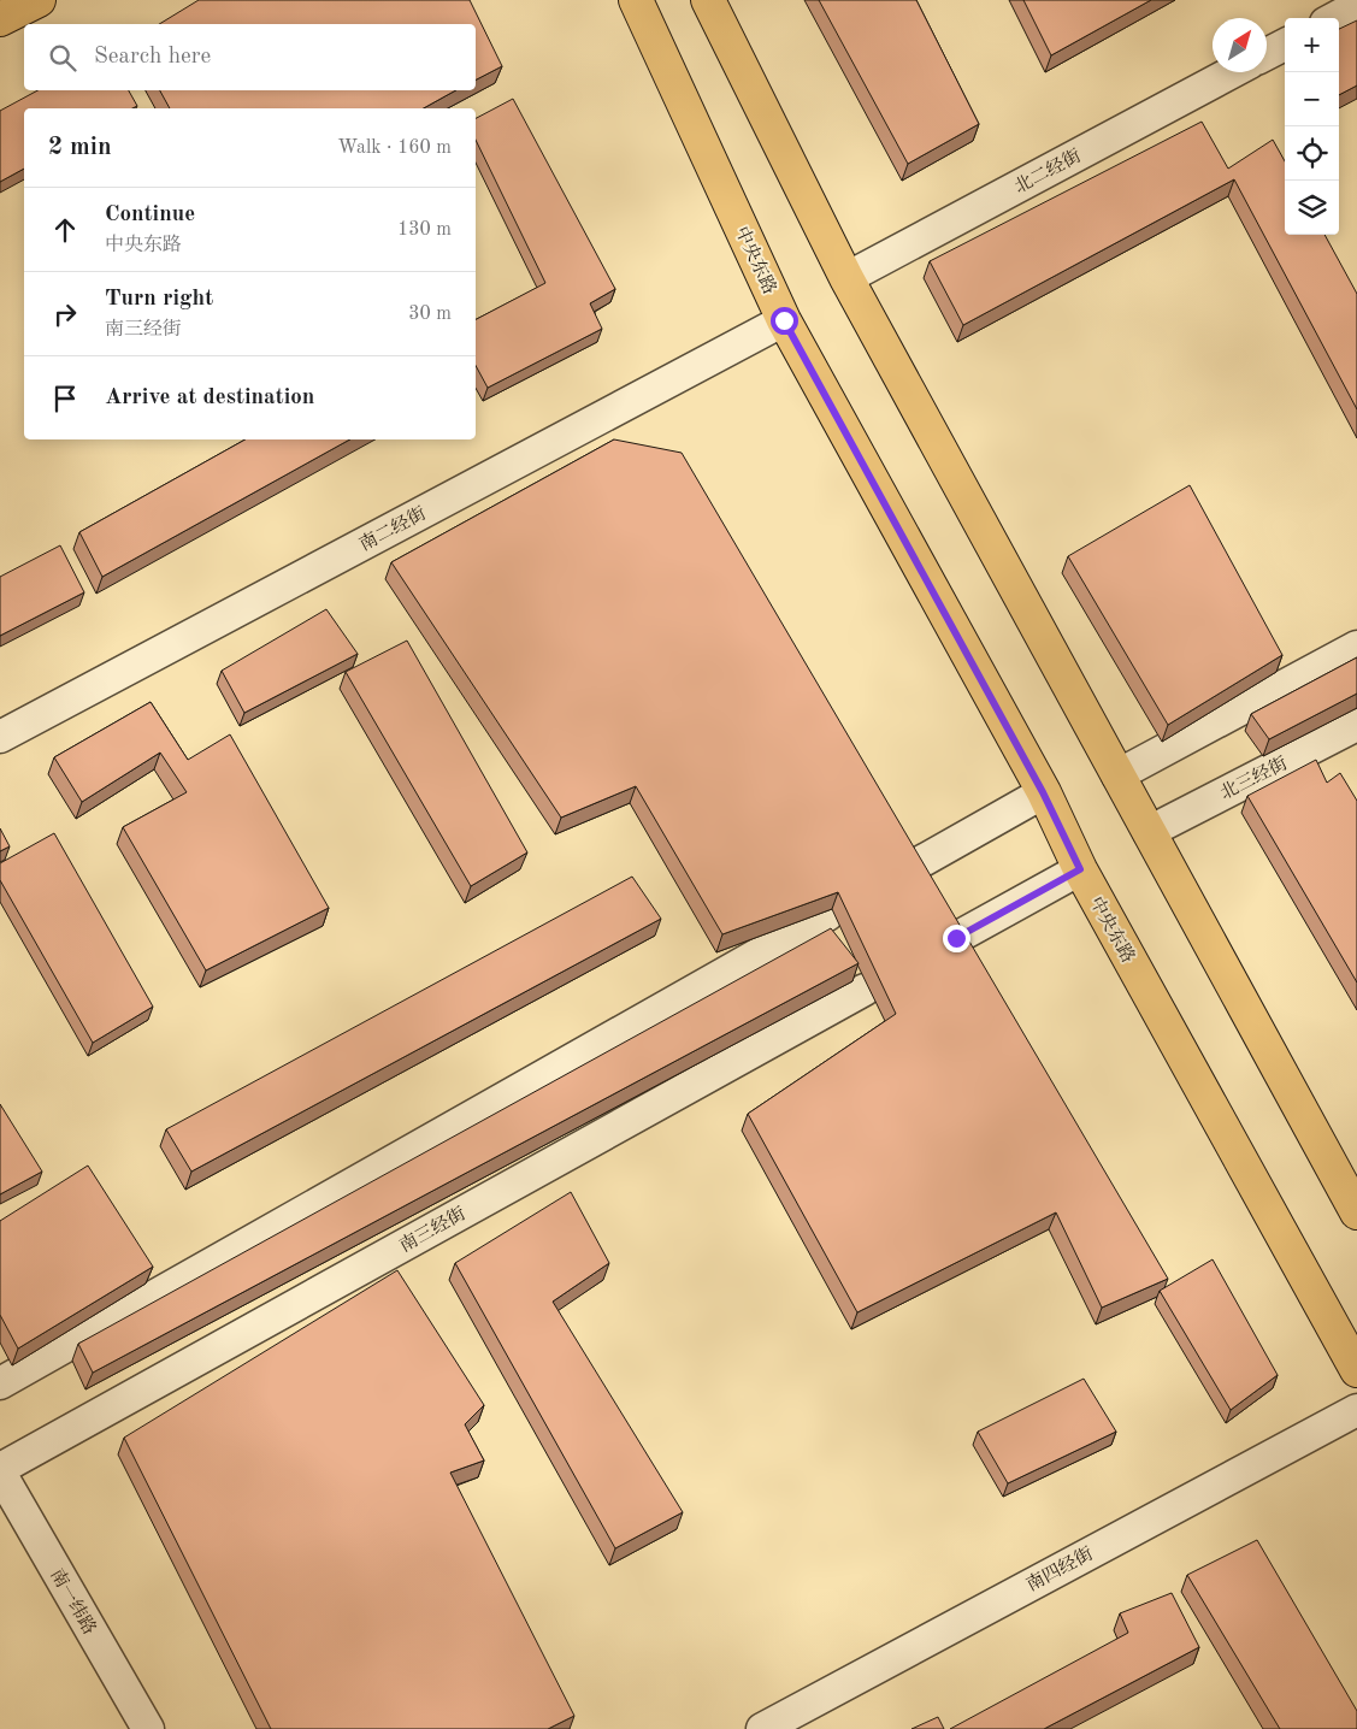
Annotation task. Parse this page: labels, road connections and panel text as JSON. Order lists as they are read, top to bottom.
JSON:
{
  "streets": {
    "main road": ["中央东路"],
    "street": [
      "北二经街",
      "南二经街",
      "北三经街",
      "南三经街",
      "南四经街",
      "南一纬路"
    ]
  },
  "crossings": [
    ["中央东路", "南二经街"],
    ["南三经街", "南一纬路"]
  ],
  "north": "top right",
  "page": {
    "map_buttons": ["+", "−"],
    "search": "Search here",
    "heading": ["2 min", "Walk · 160 m"],
    "list": [
      ["Continue", "中央东路", "130 m"],
      ["Turn right", "南三经街", "30 m"],
      "Arrive at destination"
    ]
  }
}
